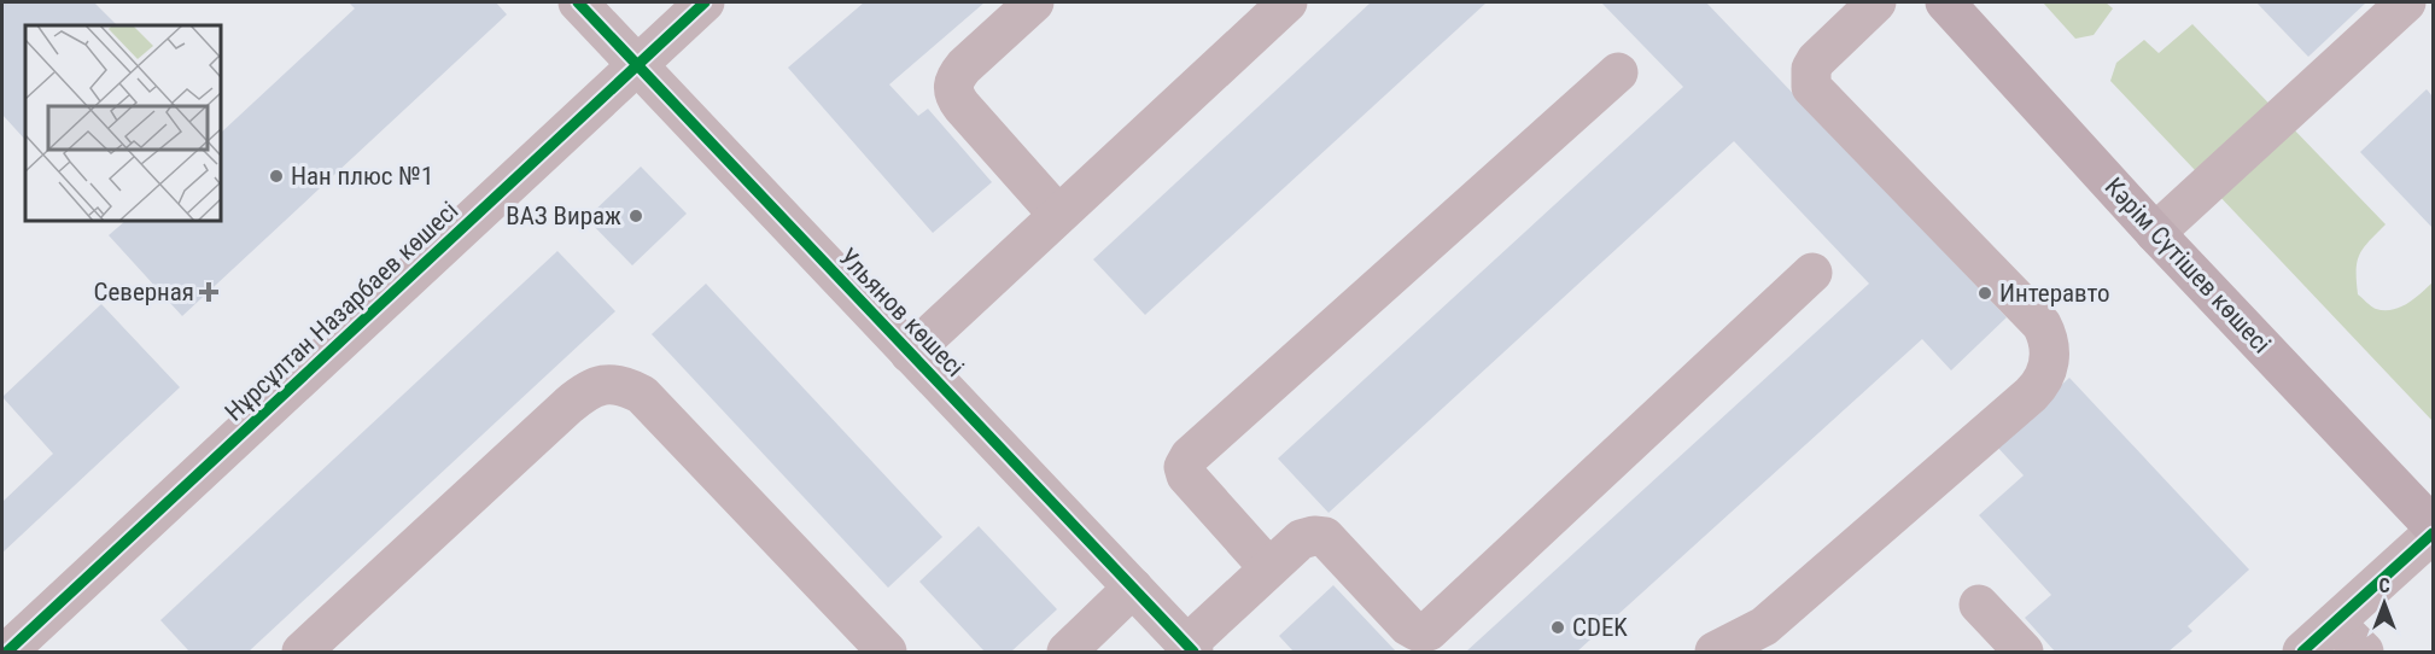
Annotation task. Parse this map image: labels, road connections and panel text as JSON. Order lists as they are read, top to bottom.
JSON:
{
  "streets": {
    "main road": ["Кәрім Сүтішев көшесі"],
    "street": ["Нұрсұлтан Назарбаев көшесі", "Ульянов көшесі"]
  },
  "crossings": [
    ["Нұрсұлтан Назарбаев көшесі", "Ульянов көшесі"]
  ],
  "places": {
    "other": [
      "Нан плюс №1",
      "ВАЗ Вираж",
      "Интеравто",
      "CDEK"
    ],
    "health": ["Северная"]
  },
  "north": "top"
}
